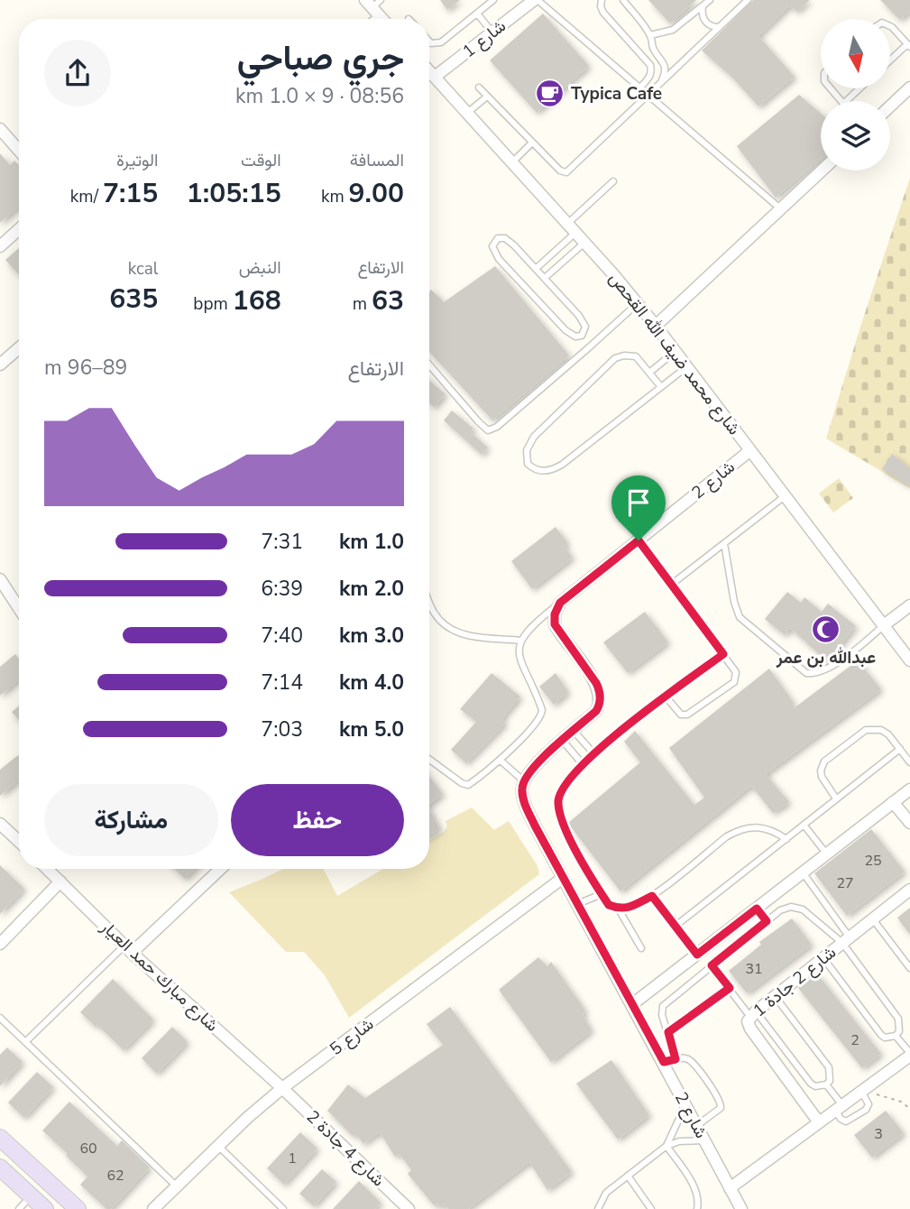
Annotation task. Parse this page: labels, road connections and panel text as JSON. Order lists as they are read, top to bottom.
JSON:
{
  "streets": {
    "street": [
      "شارع 1",
      "شارع محمد ضيف الله القحص",
      "شارع 2",
      "شارع مبارك حمد العيار",
      "شارع 2 جادة 1",
      "شارع 5",
      "شارع 4 جادة 2"
    ]
  },
  "crossings": [
    ["شارع 1", "شارع محمد ضيف الله القحص"],
    ["شارع محمد ضيف الله القحص", "شارع 2"],
    ["شارع 2", "شارع 5"],
    ["شارع مبارك حمد العيار", "شارع 5"],
    ["شارع مبارك حمد العيار", "شارع 4 جادة 2"],
    ["شارع 5", "شارع 4 جادة 2"]
  ],
  "places": {
    "cafe": ["Typica Cafe"],
    "mosque": ["عبدالله بن عمر"]
  },
  "house_numbers": [
    "25",
    "27",
    "31",
    "2",
    "3",
    "60",
    "1",
    "62"
  ],
  "north": "bottom",
  "page": {
    "heading": ["جري صباحي", "08:56 · 9 × 1.0 km"],
    "stats": [
      ["المسافة", "9.00 km"],
      ["الوقت", "1:05:15"],
      ["الوتيرة", "7:15 /km"],
      ["الارتفاع", "63 m"],
      ["النبض", "168 bpm"],
      ["kcal", "635"]
    ],
    "chart": ["الارتفاع", "89–96 m"],
    "list": [
      {
        "name": "1.0 km",
        "note": "7:31"
      },
      {
        "name": "2.0 km",
        "note": "6:39"
      },
      {
        "name": "3.0 km",
        "note": "7:40"
      },
      {
        "name": "4.0 km",
        "note": "7:14"
      },
      {
        "name": "5.0 km",
        "note": "7:03"
      }
    ],
    "buttons": ["حفظ", "مشاركة"]
  }
}
